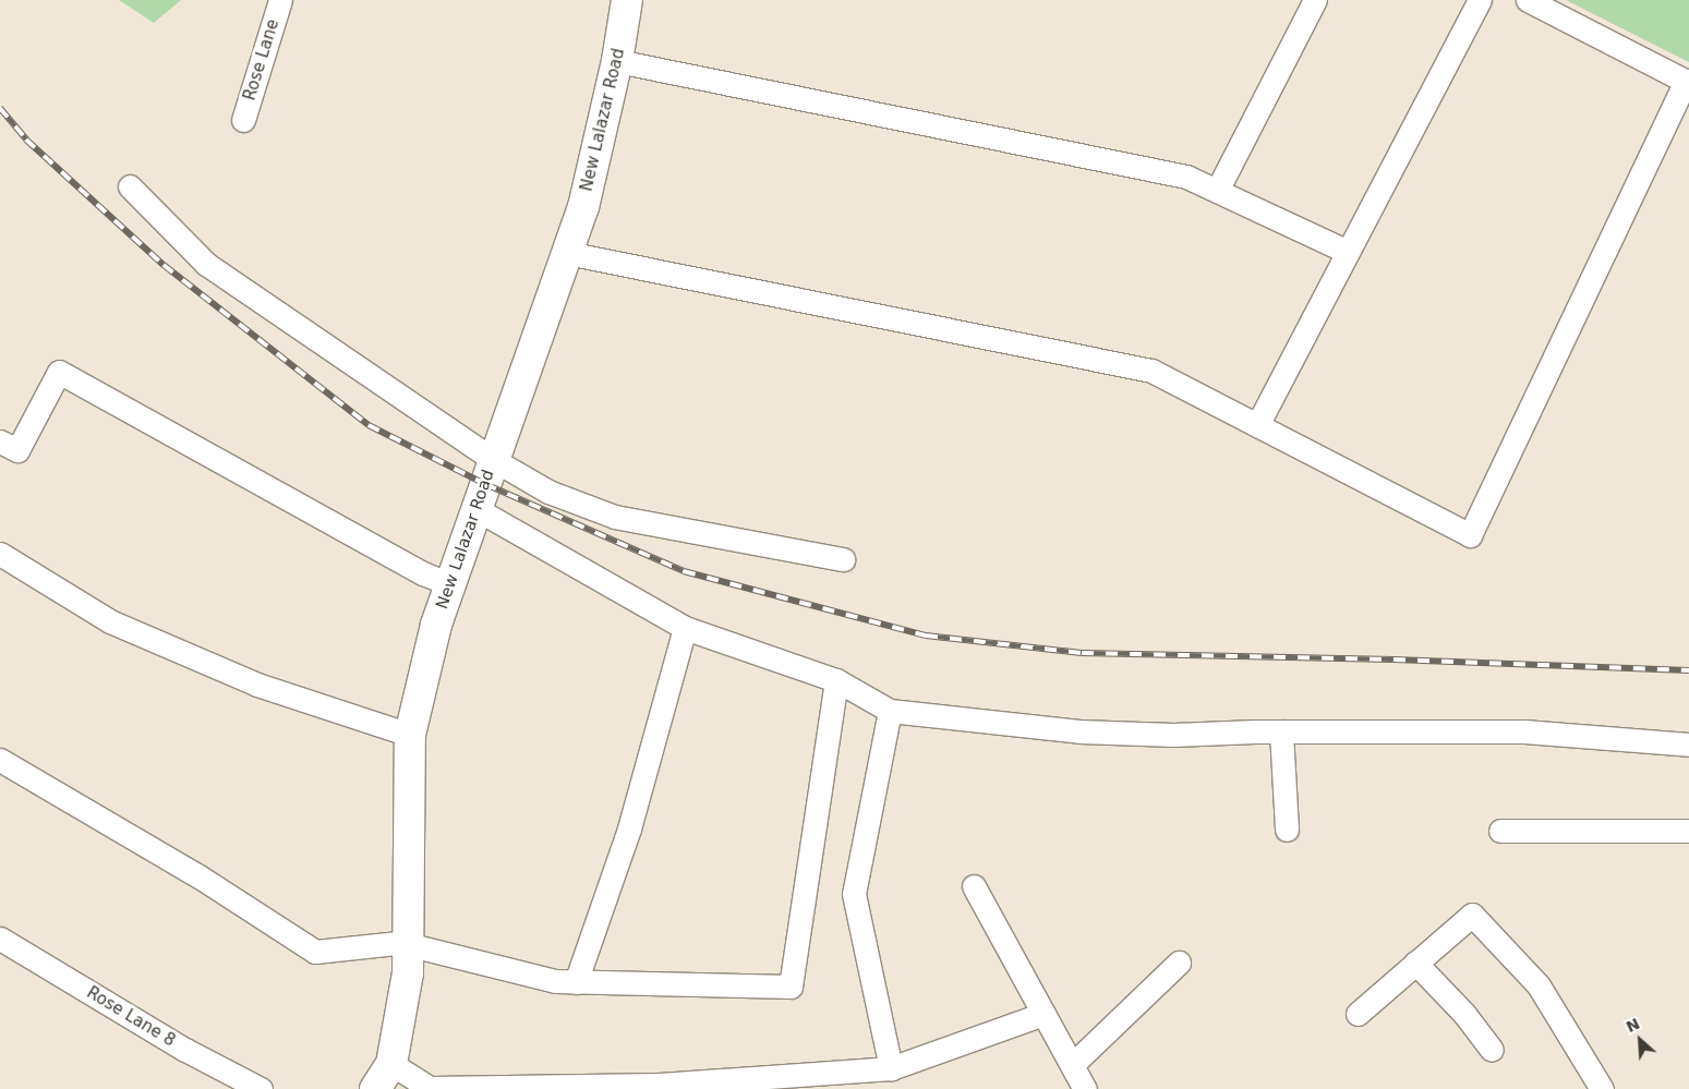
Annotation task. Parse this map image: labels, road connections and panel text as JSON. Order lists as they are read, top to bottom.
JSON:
{
  "streets": {
    "street": ["Rose Lane", "New Lalazar Road", "Rose Lane 8"]
  },
  "north": "top left"
}
